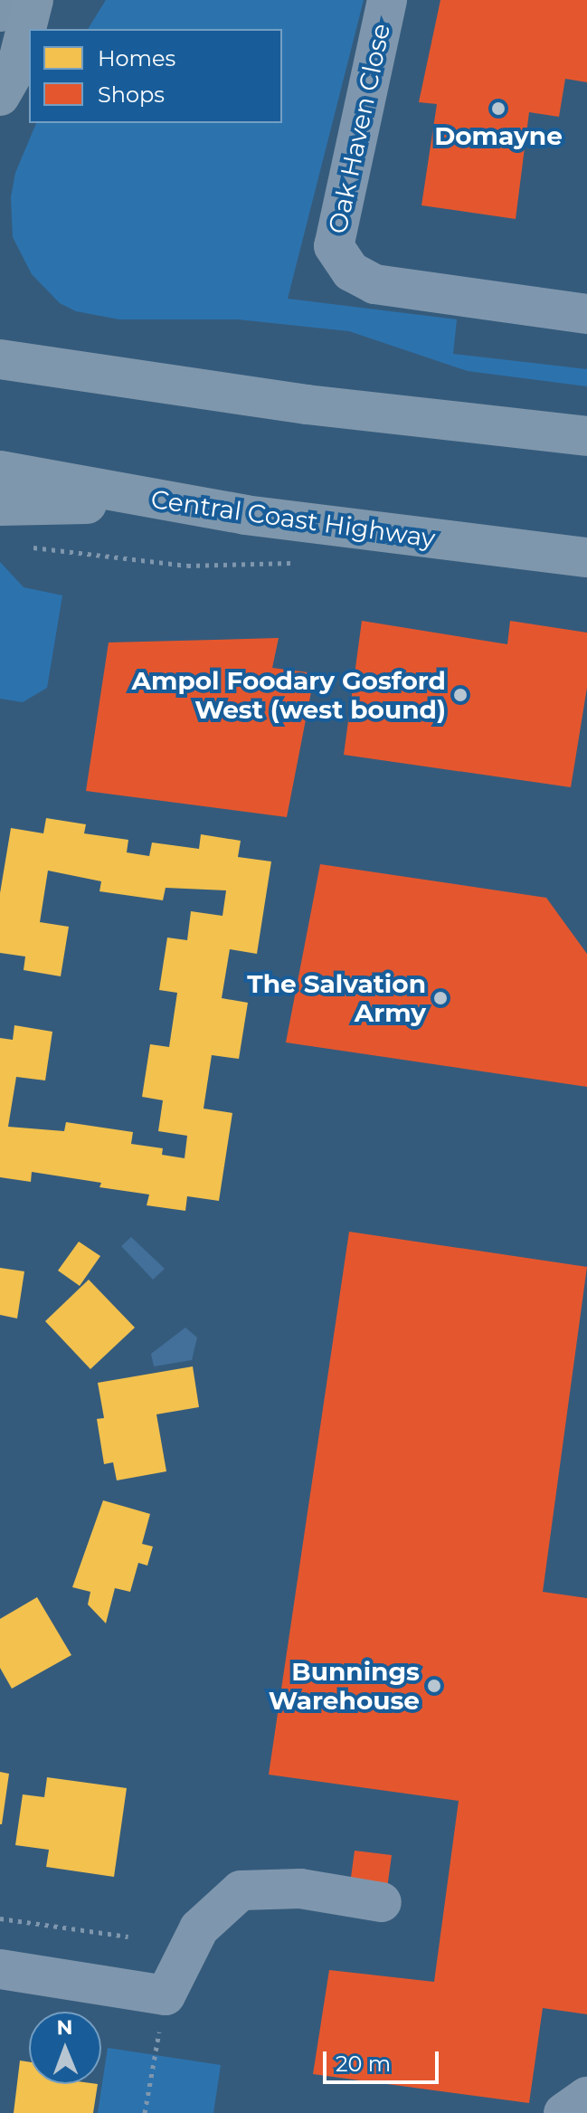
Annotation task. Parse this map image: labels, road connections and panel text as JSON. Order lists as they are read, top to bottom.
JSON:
{
  "streets": {
    "highway": ["Central Coast Highway"],
    "street": ["Oak Haven Close"]
  },
  "places": [
    "Domayne",
    "Ampol Foodary Gosford West (west bound)",
    "The Salvation Army",
    "Bunnings Warehouse"
  ],
  "legend": ["Homes", "Shops"],
  "scale_bar": "20 m",
  "north": "top"
}
